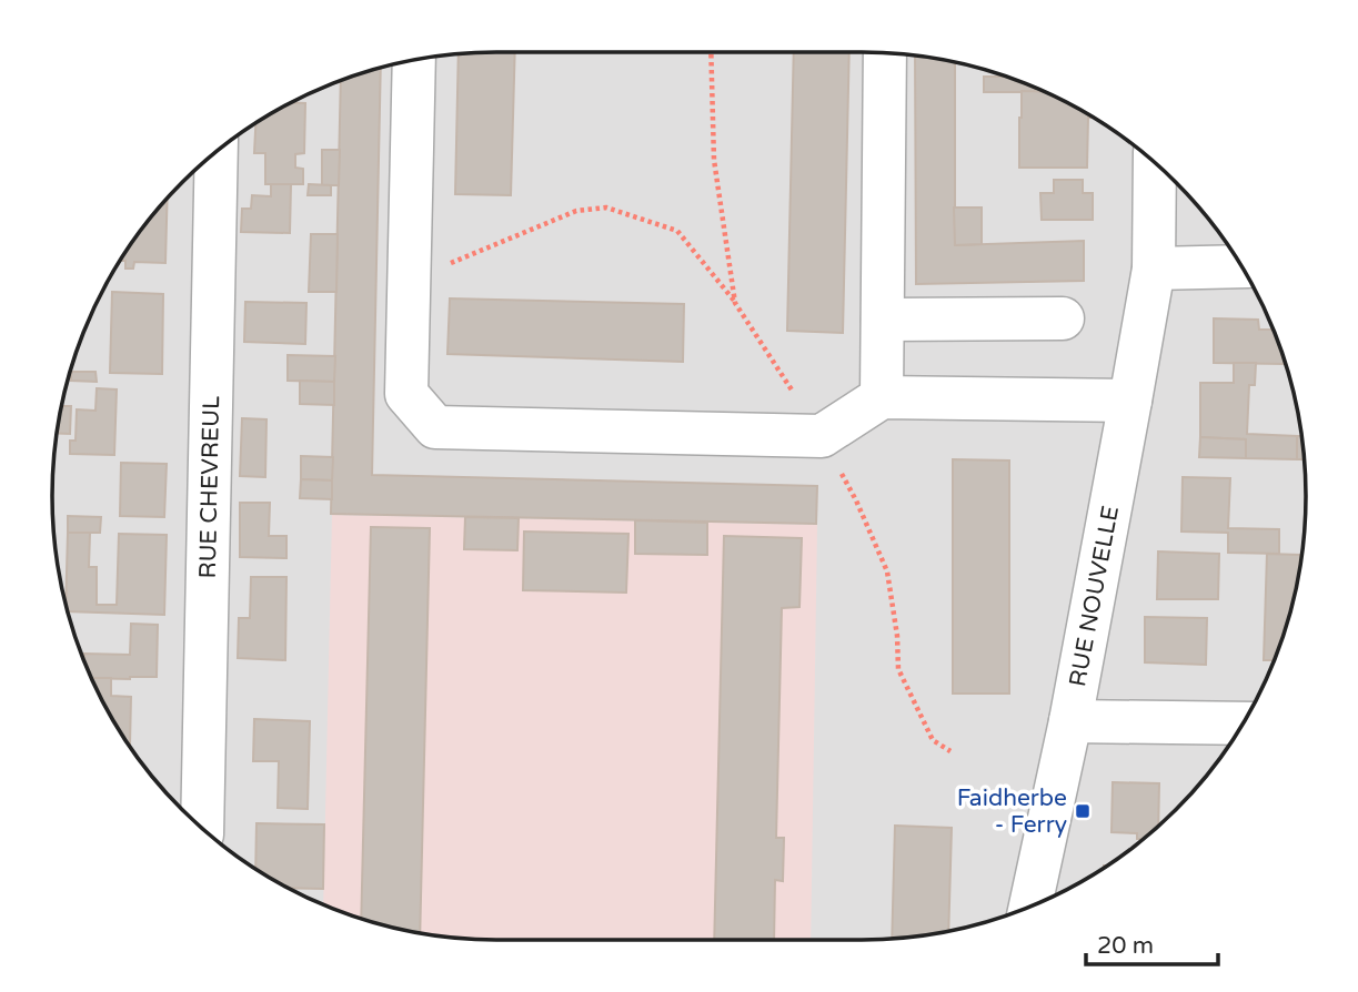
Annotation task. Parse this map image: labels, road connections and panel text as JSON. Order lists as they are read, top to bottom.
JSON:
{
  "streets": {
    "street": ["RUE CHEVREUL", "RUE NOUVELLE"]
  },
  "places": {
    "transit": ["Faidherbe - Ferry"]
  },
  "scale_bar": "20 m"
}
